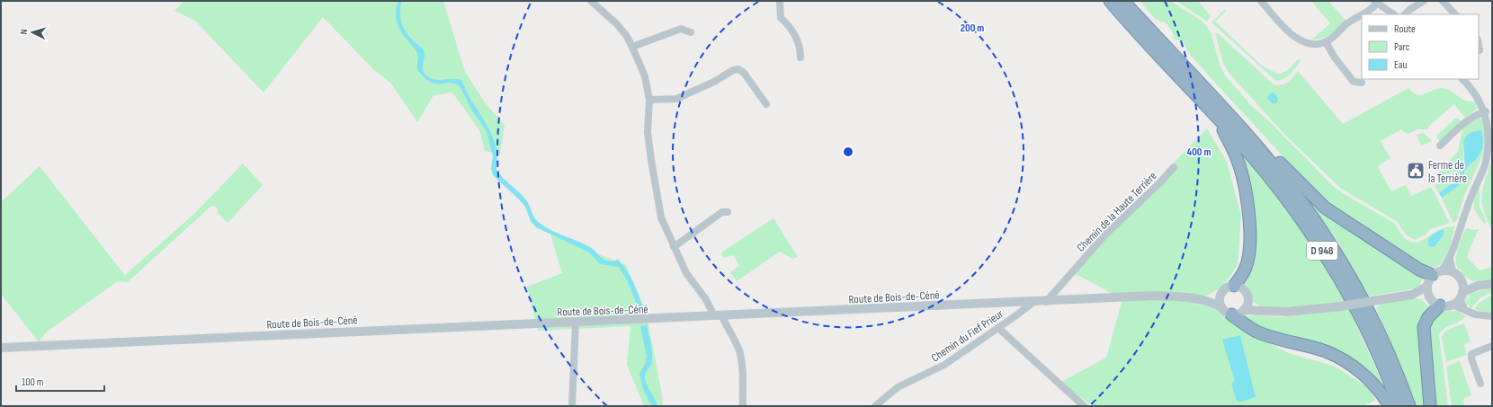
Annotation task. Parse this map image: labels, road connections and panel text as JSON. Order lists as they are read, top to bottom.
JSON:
{
  "streets": {
    "highway": ["D 948"],
    "street": ["Chemin de la Haute Terrière", "Route de Bois-de-Céné", "Chemin du Fief Prieur"]
  },
  "crossings": [
    ["Chemin de la Haute Terrière", "Route de Bois-de-Céné"],
    ["Route de Bois-de-Céné", "Chemin du Fief Prieur"]
  ],
  "places": {
    "public building": ["Ferme de la Terrière"]
  },
  "legend": ["Route", "Parc", "Eau"],
  "scale_bar": "100 m",
  "north": "left",
  "rings": ["200 m", "400 m"]
}
